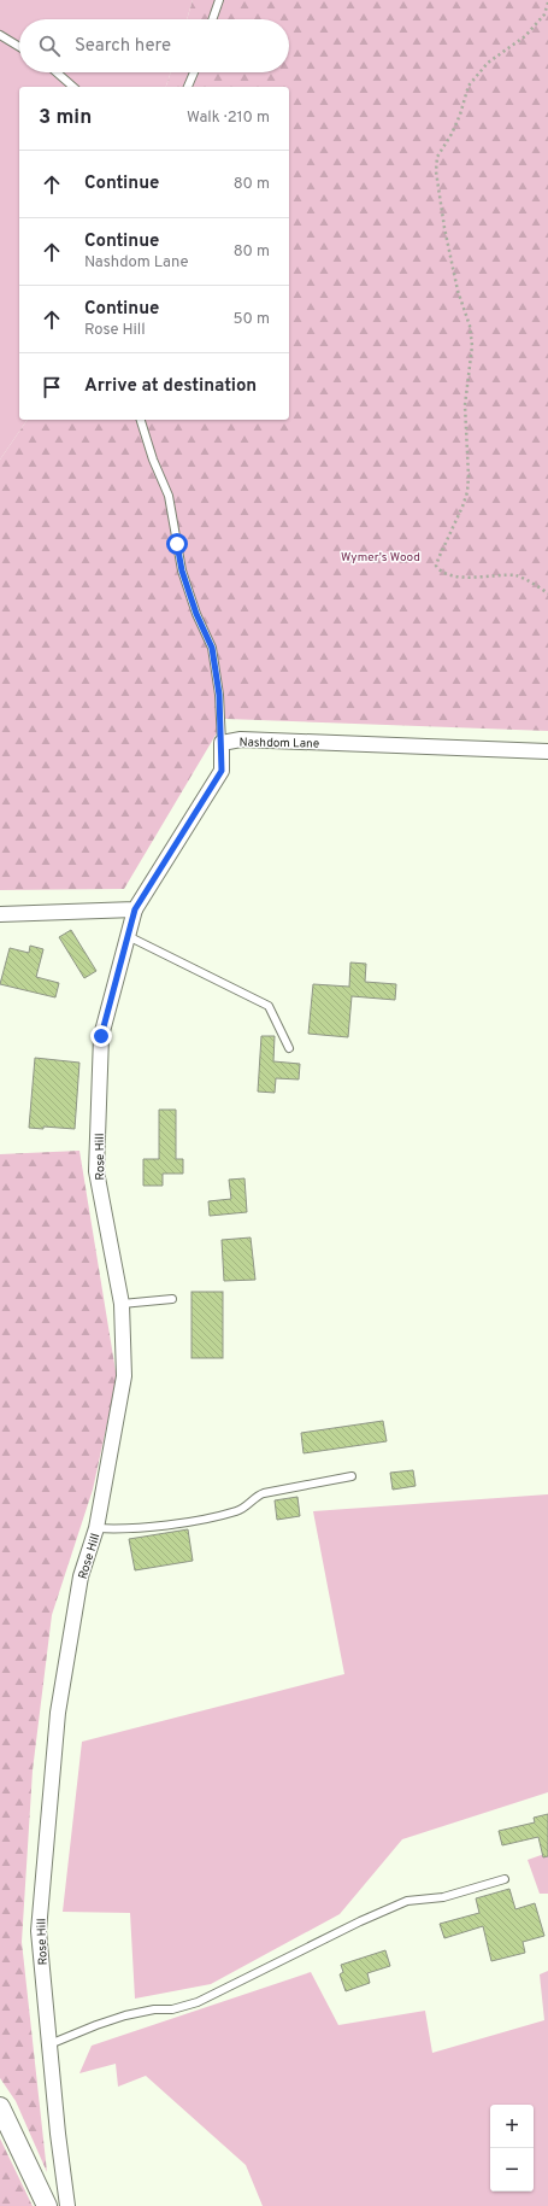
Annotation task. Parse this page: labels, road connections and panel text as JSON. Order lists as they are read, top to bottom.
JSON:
{
  "streets": {
    "street": ["Nashdom Lane", "Rose Hill"]
  },
  "crossings": [
    ["Nashdom Lane", "Rose Hill"]
  ],
  "parks": ["Wymer's Wood"],
  "page": {
    "search": "Search here",
    "heading": ["3 min", "Walk · 210 m"],
    "list": [
      ["Continue", "80 m"],
      ["Continue", "Nashdom Lane", "80 m"],
      ["Continue", "Rose Hill", "50 m"],
      "Arrive at destination"
    ],
    "map_buttons": ["+", "−"]
  }
}
